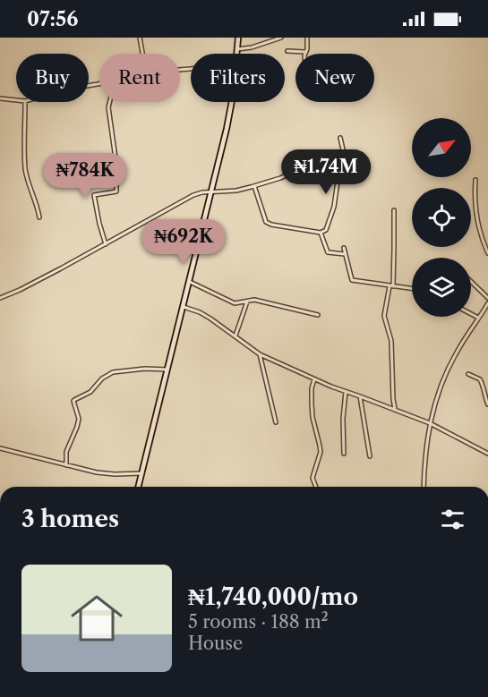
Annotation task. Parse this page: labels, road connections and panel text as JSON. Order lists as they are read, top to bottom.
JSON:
{
  "north": "top right",
  "page": {
    "status": "07:56",
    "chip": [
      "Buy",
      "Rent",
      "Filters",
      "New"
    ],
    "price": ["₦1.74M", "₦784K", "₦692K"],
    "heading": "3 homes",
    "list": [
      {
        "name": "₦1,740,000/mo",
        "note": "5 rooms · 188 m² · House"
      }
    ]
  }
}
